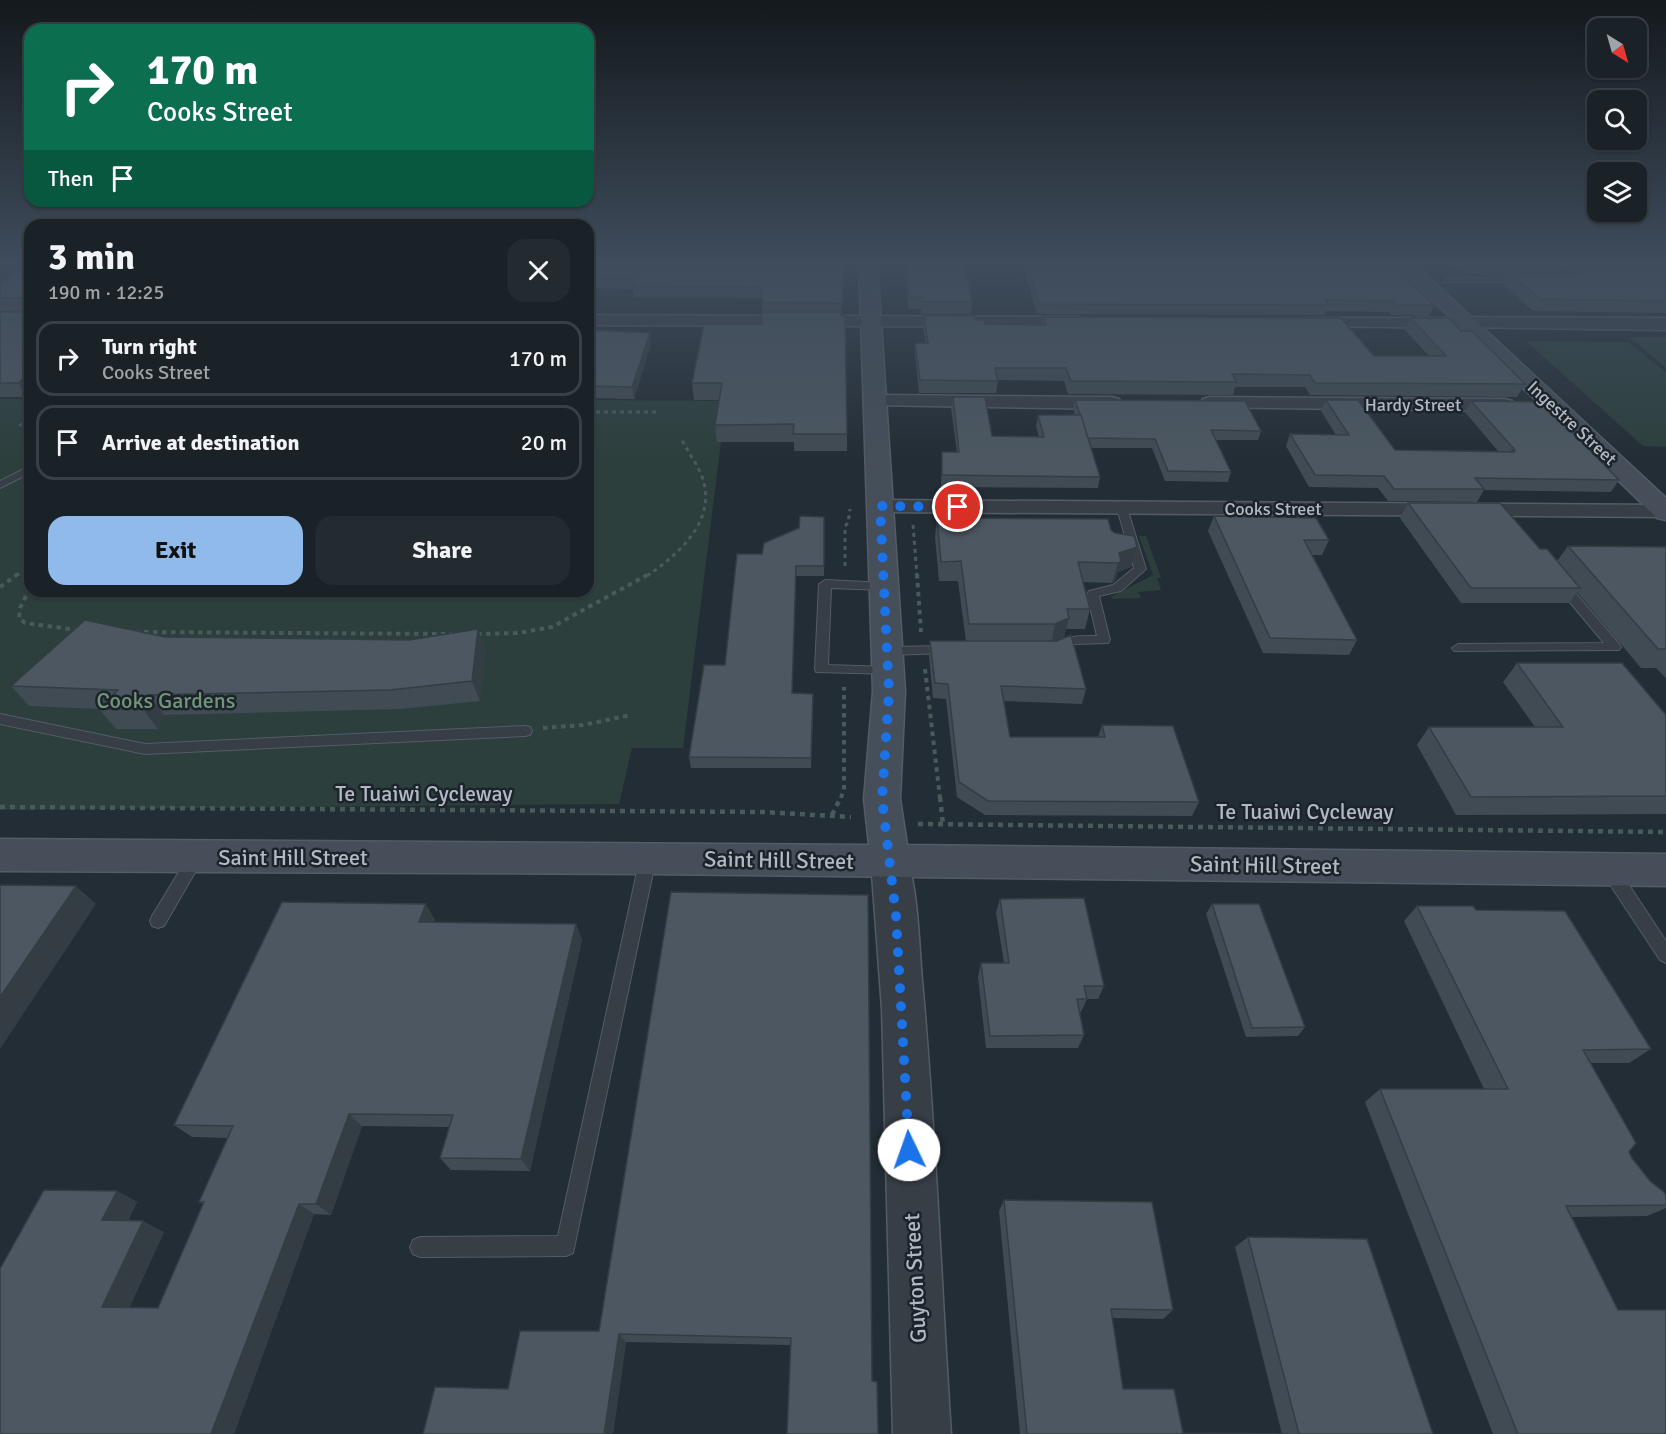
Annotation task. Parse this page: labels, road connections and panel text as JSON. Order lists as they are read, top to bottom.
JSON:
{
  "streets": {
    "main road": ["Ingestre Street", "Saint Hill Street", "Guyton Street"],
    "street": ["Hardy Street", "Cooks Street"],
    "path": ["Te Tuaiwi Cycleway"]
  },
  "crossings": [
    ["Hardy Street", "Ingestre Street"],
    ["Ingestre Street", "Cooks Street"],
    ["Cooks Street", "Guyton Street"],
    ["Saint Hill Street", "Guyton Street"]
  ],
  "parks": ["Cooks Gardens"],
  "north": "bottom right",
  "page": {
    "turn": ["170 m", "Cooks Street"],
    "then": "Then",
    "heading": ["3 min", "190 m · 12:25"],
    "list": [
      {
        "name": "Turn right",
        "note": "Cooks Street",
        "value": "170 m"
      },
      {
        "name": "Arrive at destination",
        "value": "20 m"
      }
    ],
    "buttons": ["Exit", "Share"]
  }
}
